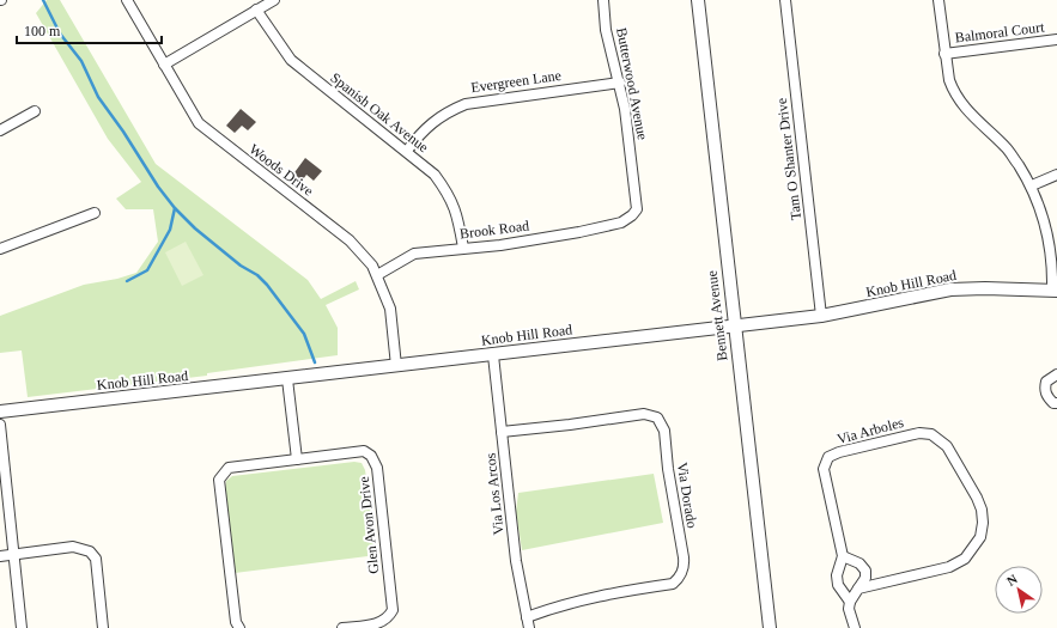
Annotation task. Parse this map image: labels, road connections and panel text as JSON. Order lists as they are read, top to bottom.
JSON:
{
  "streets": {
    "street": [
      "Balmoral Court",
      "Evergreen Lane",
      "Butterwood Avenue",
      "Spanish Oak Avenue",
      "Tam O Shanter Drive",
      "Woods Drive",
      "Brook Road",
      "Knob Hill Road",
      "Bennett Avenue",
      "Via Arboles",
      "Via Los Arcos",
      "Via Dorado",
      "Glen Avon Drive"
    ]
  },
  "crossings": [
    ["Evergreen Lane", "Butterwood Avenue"],
    ["Evergreen Lane", "Spanish Oak Avenue"],
    ["Butterwood Avenue", "Brook Road"],
    ["Spanish Oak Avenue", "Brook Road"],
    ["Tam O Shanter Drive", "Knob Hill Road"],
    ["Woods Drive", "Brook Road"],
    ["Woods Drive", "Knob Hill Road"],
    ["Knob Hill Road", "Bennett Avenue"],
    ["Knob Hill Road", "Via Los Arcos"],
    ["Via Los Arcos", "Via Dorado"]
  ],
  "scale_bar": "100 m",
  "north": "top left"
}
